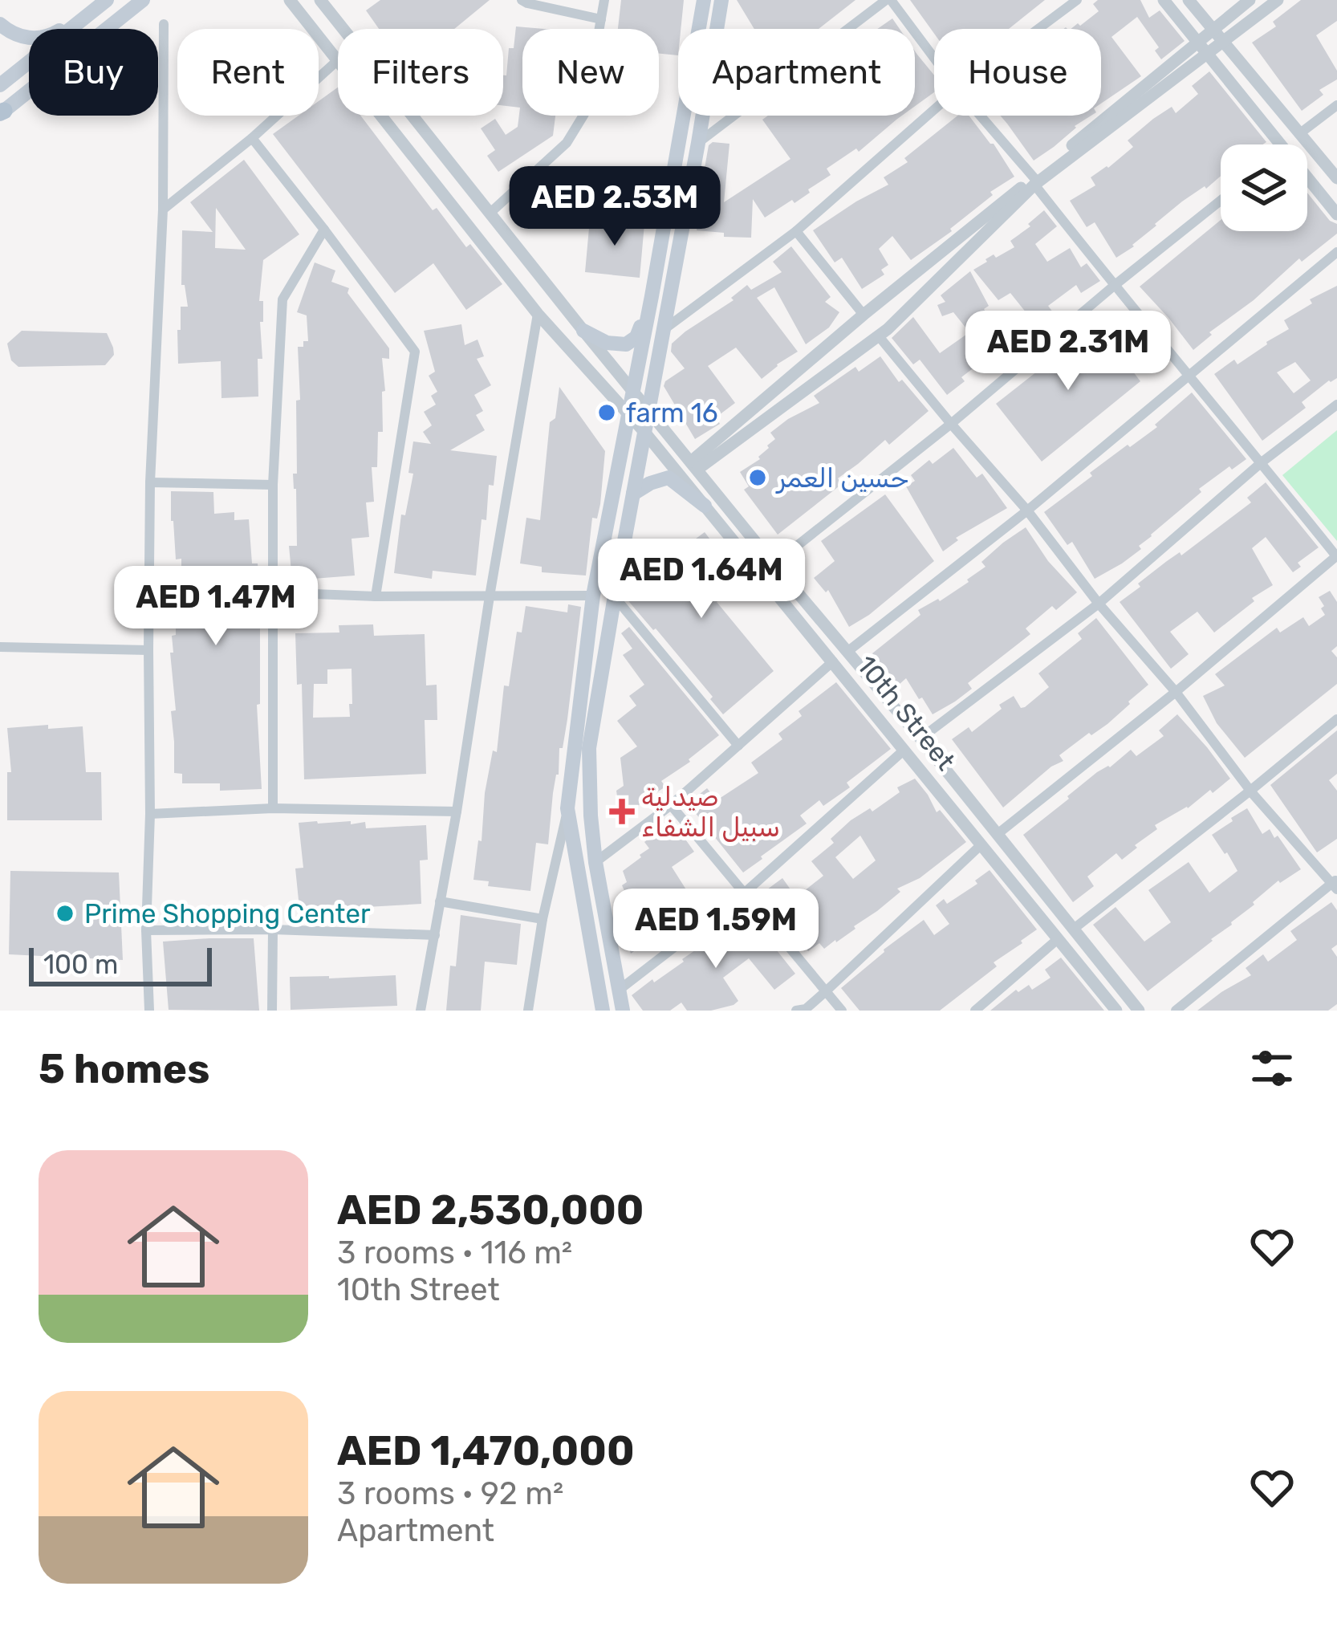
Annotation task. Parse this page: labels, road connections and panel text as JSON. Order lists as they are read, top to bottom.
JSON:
{
  "streets": {
    "street": ["10th Street"]
  },
  "places": {
    "other": ["farm 16", "حسين العمر", "Prime Shopping Center"],
    "health": ["صيدلية سبيل الشفاء"]
  },
  "scale_bar": "100 m",
  "page": {
    "chip": [
      "Buy",
      "Rent",
      "Filters",
      "New",
      "Apartment",
      "House"
    ],
    "price": [
      "AED 2.53M",
      "AED 2.31M",
      "AED 1.64M",
      "AED 1.47M",
      "AED 1.59M"
    ],
    "scale": "100 m",
    "heading": "5 homes",
    "list": [
      {
        "name": "AED 2,530,000",
        "note": "3 rooms · 116 m² · 10th Street"
      },
      {
        "name": "AED 1,470,000",
        "note": "3 rooms · 92 m² · Apartment"
      }
    ]
  }
}
